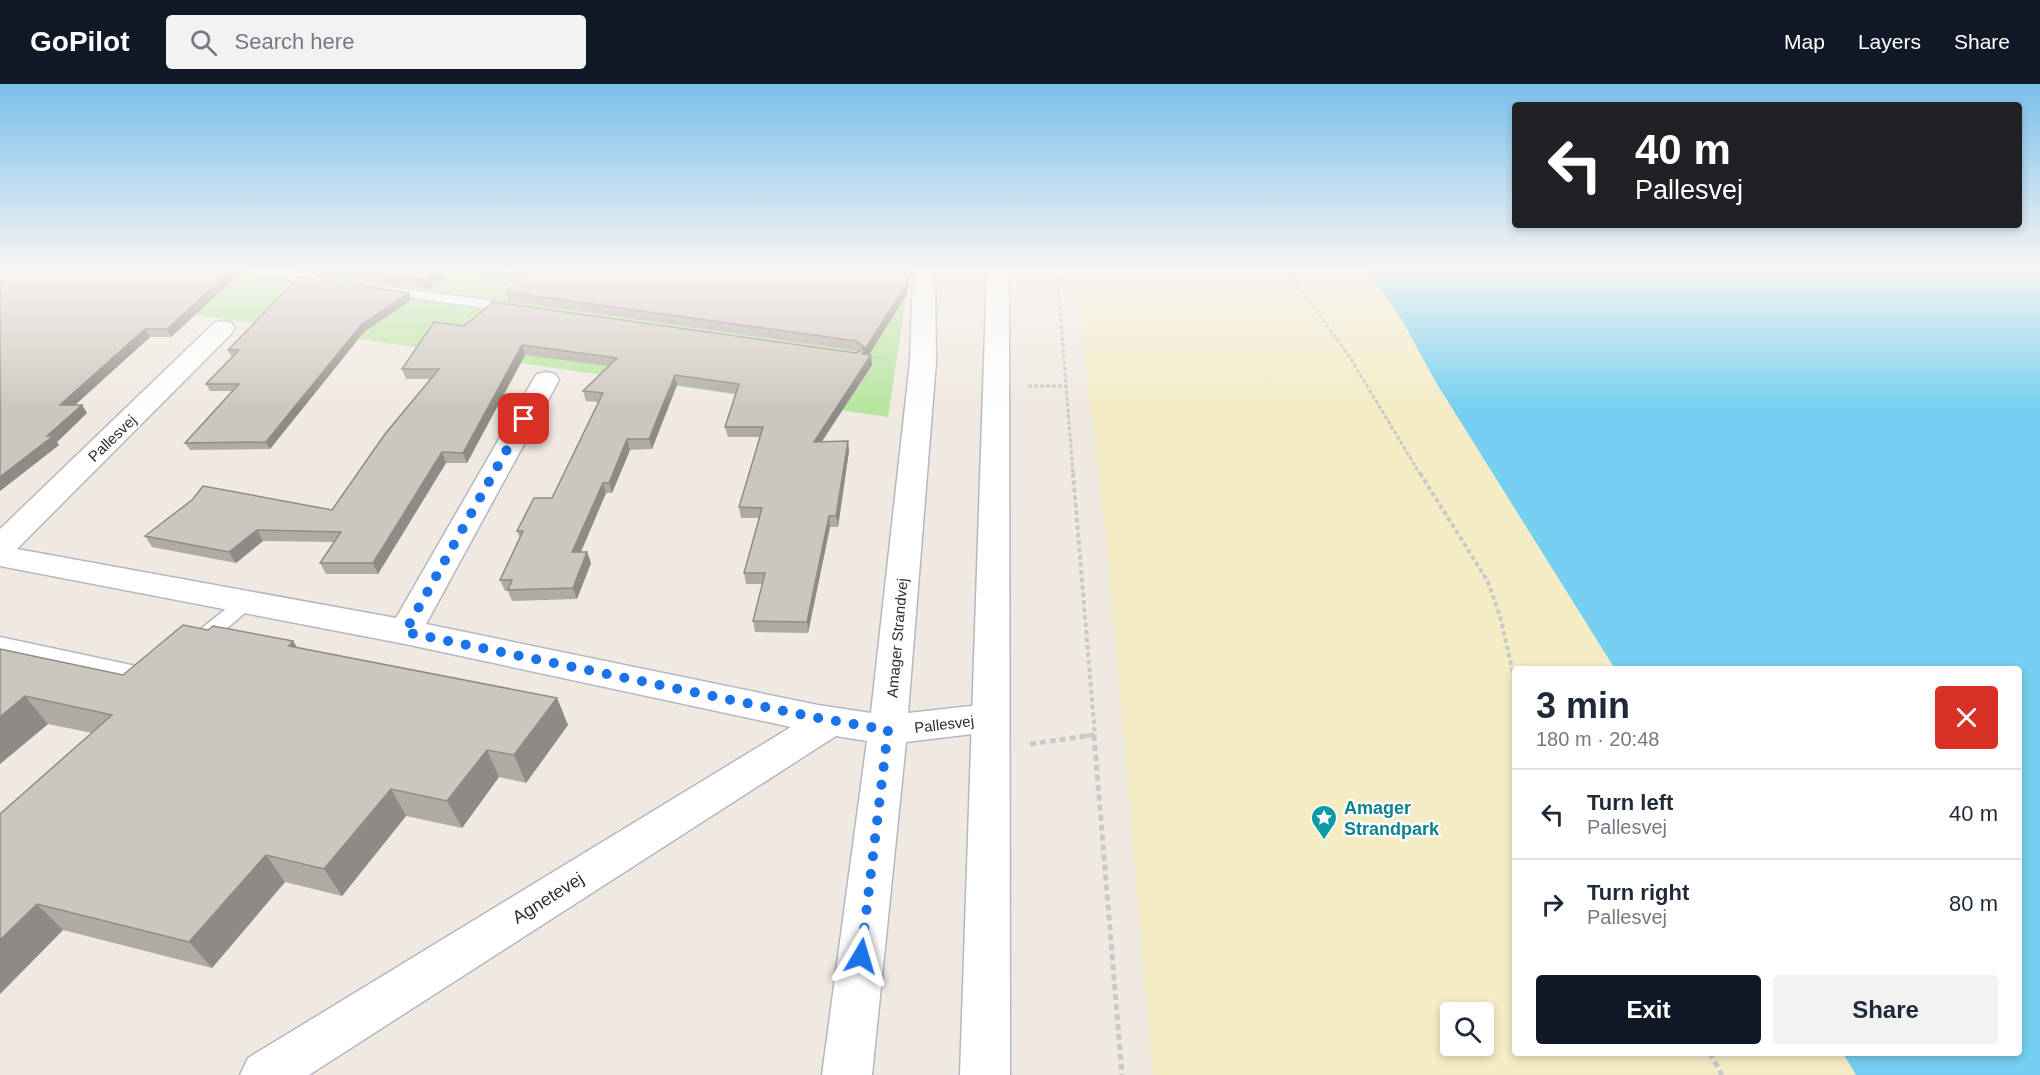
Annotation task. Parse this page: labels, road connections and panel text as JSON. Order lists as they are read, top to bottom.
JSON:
{
  "streets": {
    "street": ["Pallesvej", "Amager Strandvej", "Agnetevej"]
  },
  "crossings": [
    ["Pallesvej", "Amager Strandvej"],
    ["Pallesvej", "Agnetevej"]
  ],
  "places": {
    "place": ["Amager Strandpark"]
  },
  "page": {
    "header": "GoPilot",
    "search": "Search here",
    "nav": ["Map", "Layers", "Share"],
    "turn": ["40 m", "Pallesvej"],
    "heading": ["3 min", "180 m · 20:48"],
    "list": [
      {
        "name": "Turn left",
        "note": "Pallesvej",
        "value": "40 m"
      },
      {
        "name": "Turn right",
        "note": "Pallesvej",
        "value": "80 m"
      }
    ],
    "buttons": ["Exit", "Share"]
  }
}
